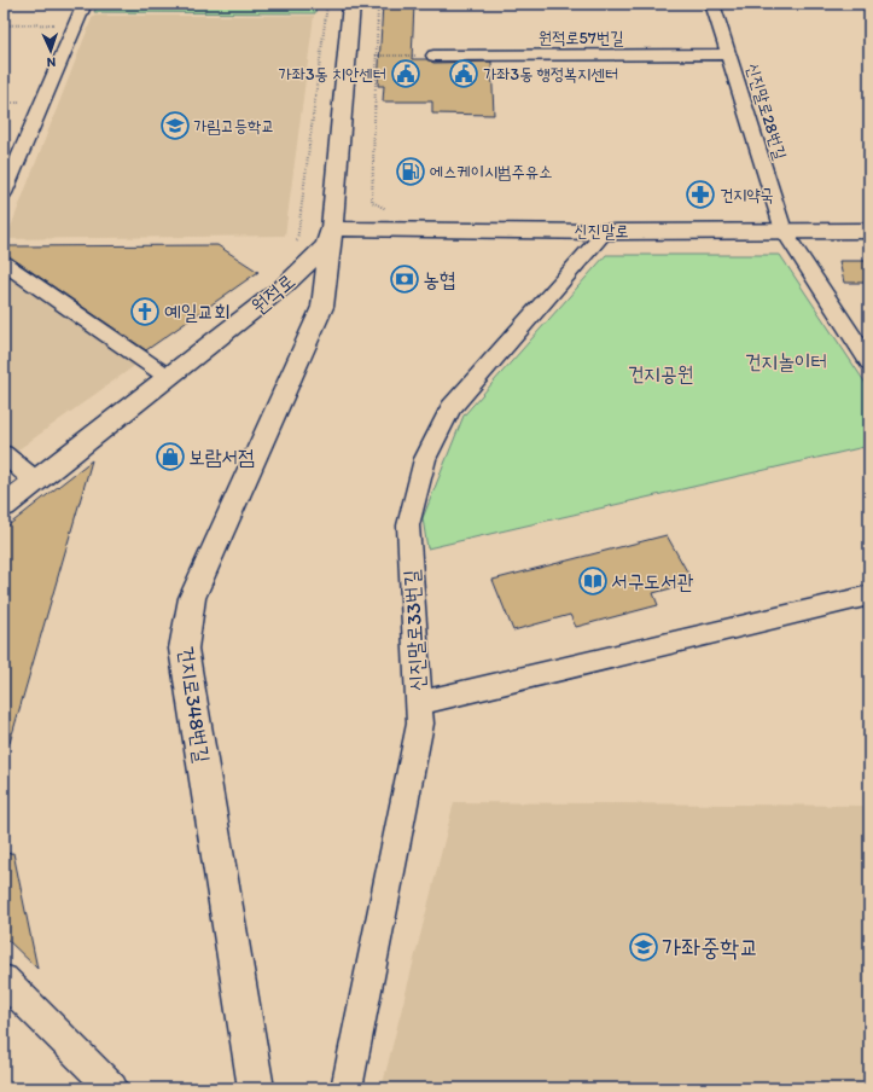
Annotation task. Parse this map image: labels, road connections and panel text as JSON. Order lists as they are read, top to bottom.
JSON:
{
  "streets": {
    "street": [
      "원적로57번길",
      "신진말로28번길",
      "신진말로",
      "원적로",
      "신진말로33번길",
      "건지로348번길"
    ]
  },
  "crossings": [
    ["원적로57번길", "신진말로28번길"],
    ["신진말로28번길", "신진말로"],
    ["신진말로", "원적로"],
    ["신진말로", "신진말로33번길"],
    ["신진말로", "건지로348번길"],
    ["원적로", "건지로348번길"]
  ],
  "parks": ["건지놀이터", "건지공원"],
  "places": {
    "public building": ["가좌3동 치안센터", "가좌3동 행정복지센터"],
    "school or university": ["가림고등학교", "가좌중학교"],
    "fuel station": ["에스케이시범주유소"],
    "pharmacy": ["건지약국"],
    "bank": ["농협"],
    "church": ["예일교회"],
    "shop": ["보람서점"],
    "library": ["서구도서관"]
  },
  "north": "bottom"
}
